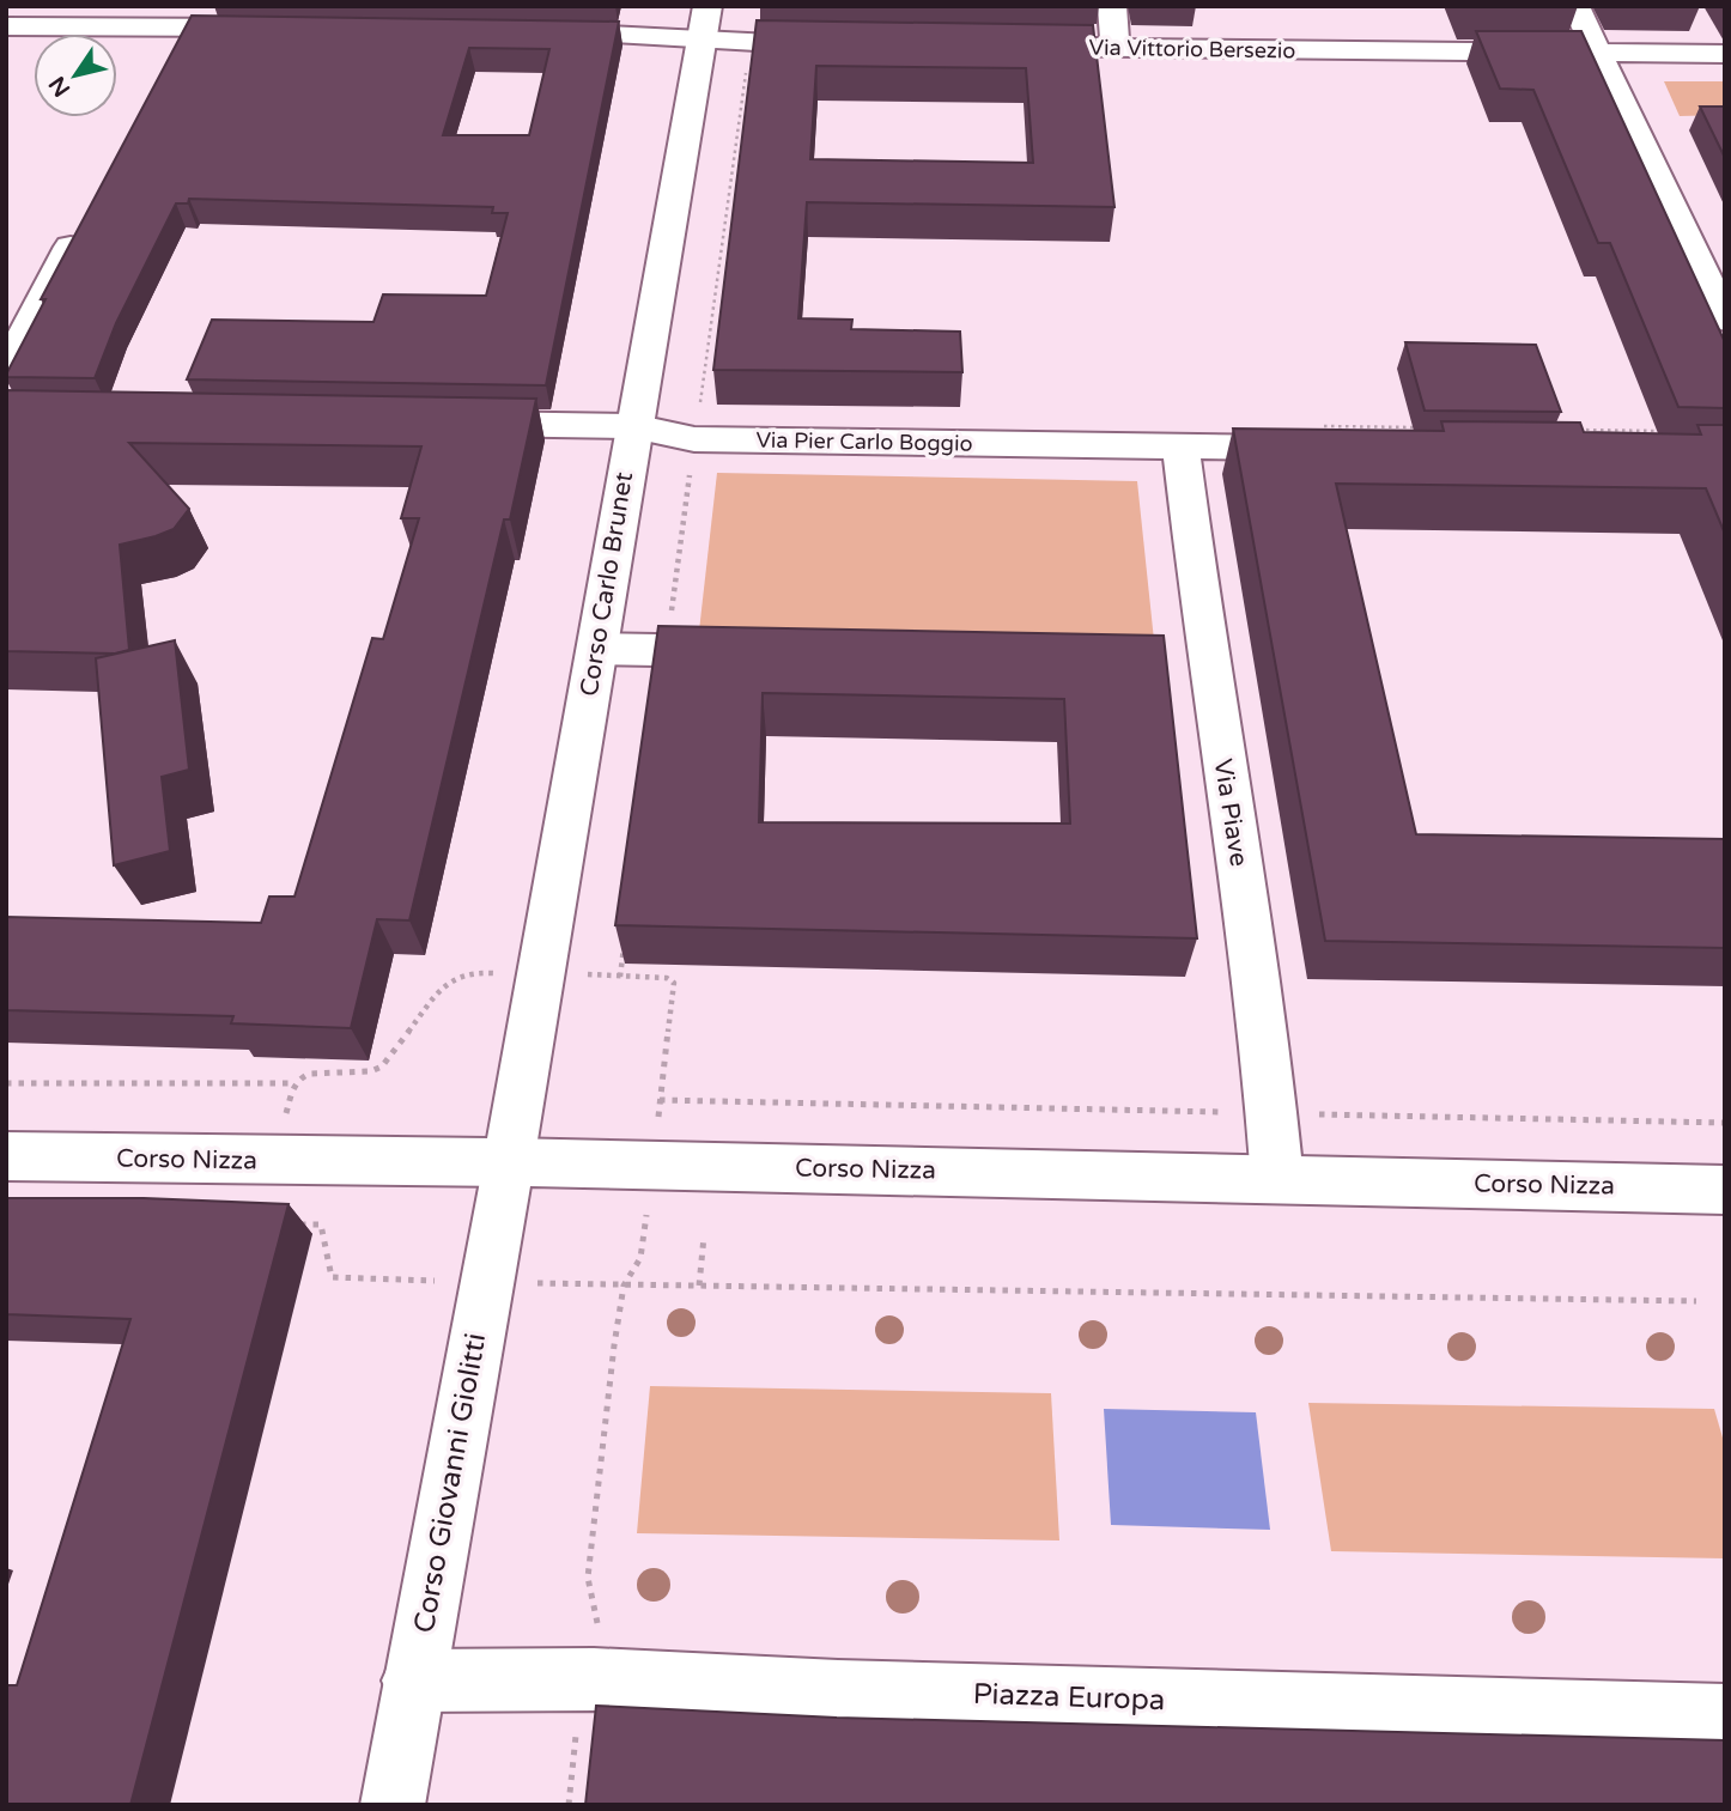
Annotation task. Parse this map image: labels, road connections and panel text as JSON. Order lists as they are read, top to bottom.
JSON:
{
  "streets": {
    "street": [
      "Via Vittorio Bersezio",
      "Via Pier Carlo Boggio",
      "Corso Carlo Brunet",
      "Via Piave",
      "Corso Nizza",
      "Corso Giovanni Giolitti",
      "Piazza Europa"
    ]
  },
  "crossings": [
    ["Via Pier Carlo Boggio", "Corso Carlo Brunet"],
    ["Via Pier Carlo Boggio", "Via Piave"],
    ["Corso Carlo Brunet", "Corso Nizza"],
    ["Corso Carlo Brunet", "Corso Giovanni Giolitti"],
    ["Via Piave", "Corso Nizza"],
    ["Corso Nizza", "Corso Giovanni Giolitti"],
    ["Corso Giovanni Giolitti", "Piazza Europa"]
  ],
  "north": "bottom left"
}
